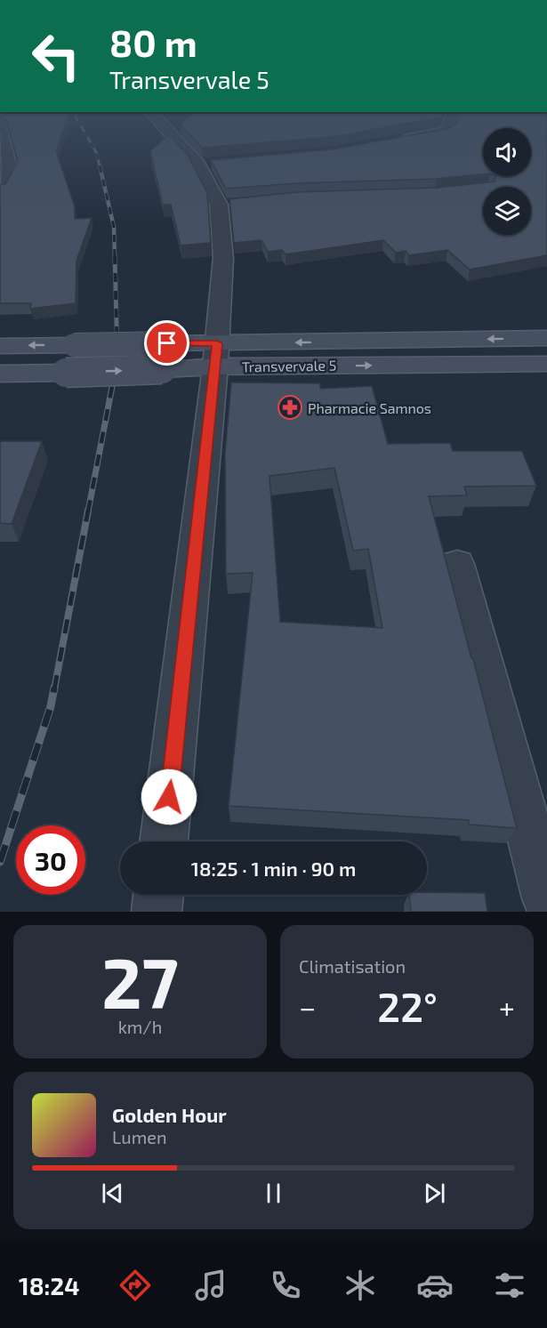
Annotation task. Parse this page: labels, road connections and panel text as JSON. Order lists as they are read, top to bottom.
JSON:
{
  "streets": {
    "main road": ["Transvervale 5"]
  },
  "places": {
    "pharmacy": ["Pharmacie Samnos"]
  },
  "page": {
    "turn": ["80 m", "Transvervale 5"],
    "limit": "30",
    "trip": "18:25 · 1 min · 90 m",
    "tile": [
      ["27", "km/h"],
      "Climatisation"
    ],
    "heat": ["−", "22°", "+"],
    "song": ["Golden Hour", "Lumen"],
    "tabs": "18:24"
  }
}
